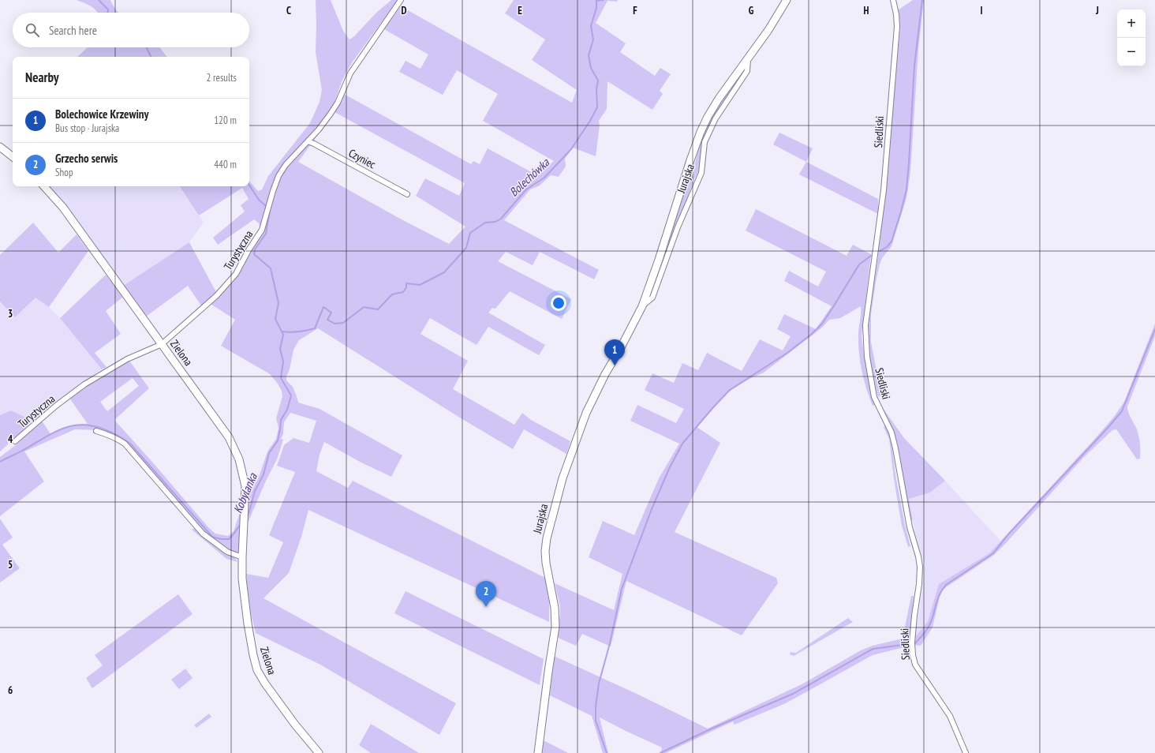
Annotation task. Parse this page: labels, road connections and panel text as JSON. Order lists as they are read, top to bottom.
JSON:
{
  "streets": {
    "street": [
      "Siedliski",
      "Czyniec",
      "Jurajska",
      "Turystyczna",
      "Zielona"
    ]
  },
  "crossings": [
    ["Czyniec", "Turystyczna"],
    ["Turystyczna", "Zielona"]
  ],
  "water": ["Bolechówka", "Kobylanka"],
  "page": {
    "map_buttons": ["+", "−"],
    "search": "Search here",
    "heading": ["Nearby", "2 results"],
    "list": [
      {
        "mark": "1",
        "name": "Bolechowice Krzewiny",
        "note": "Bus stop · Jurajska",
        "value": "120 m"
      },
      {
        "mark": "2",
        "name": "Grzecho serwis",
        "note": "Shop",
        "value": "440 m"
      }
    ],
    "pins": ["1", "2"]
  },
  "grid": {
    "columns": [
      "C",
      "D",
      "E",
      "F",
      "G",
      "H",
      "I",
      "J"
    ],
    "rows": [
      "3",
      "4",
      "5",
      "6"
    ]
  }
}
